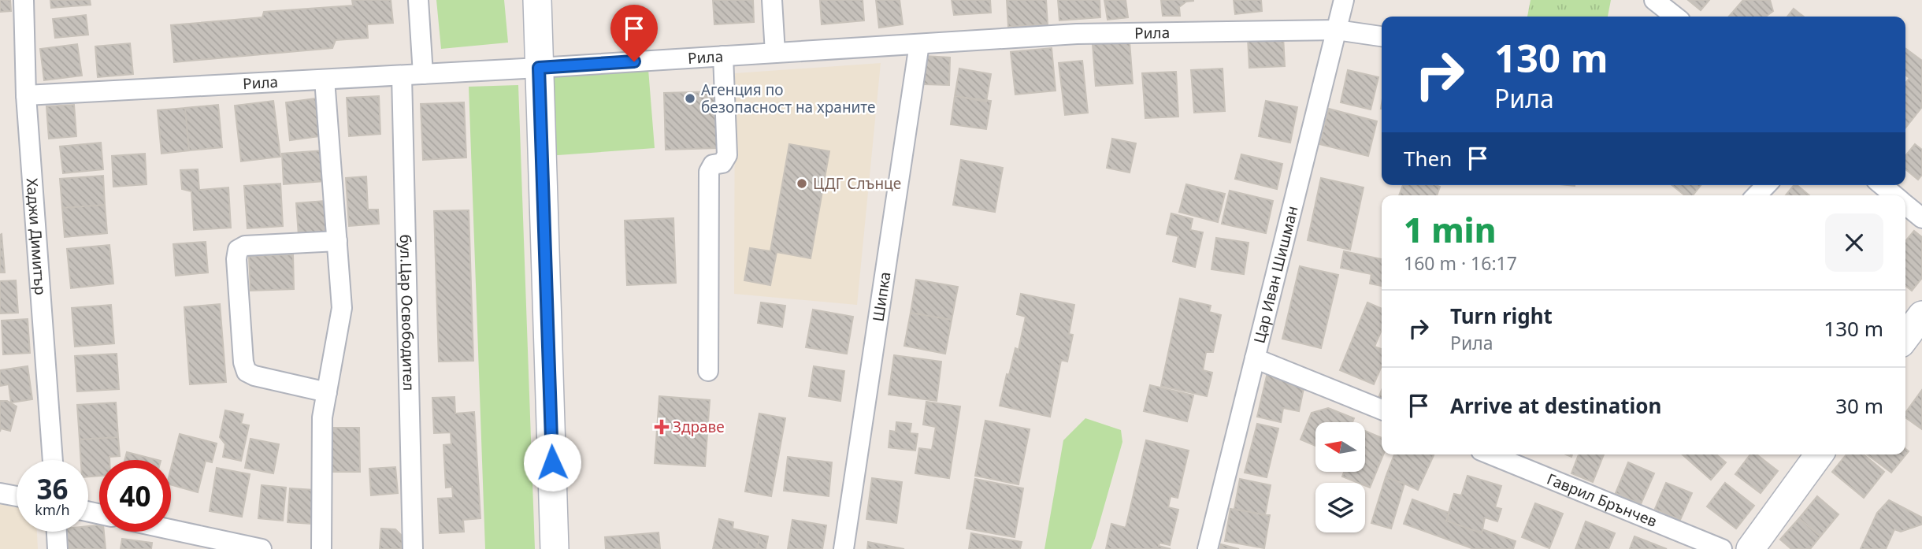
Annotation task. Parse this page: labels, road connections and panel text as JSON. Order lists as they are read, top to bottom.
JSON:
{
  "streets": {
    "street": [
      "Рила",
      "Хаджи Димитър",
      "Цар Иван Шишман",
      "Шипка",
      "бул.Цар Освободител",
      "Гаврил Брънчев"
    ]
  },
  "crossings": [
    ["Рила", "Хаджи Димитър"],
    ["Рила", "Цар Иван Шишман"],
    ["Рила", "Шипка"],
    ["Рила", "бул.Цар Освободител"]
  ],
  "places": {
    "other": ["Агенция по безопасност на храните", "ЦДГ Слънце"],
    "health": ["Здраве"]
  },
  "north": "left",
  "page": {
    "turn": ["130 m", "Рила"],
    "then": "Then",
    "heading": ["1 min", "160 m · 16:17"],
    "list": [
      {
        "name": "Turn right",
        "note": "Рила",
        "value": "130 m"
      },
      {
        "name": "Arrive at destination",
        "value": "30 m"
      }
    ],
    "speed": "36 km/h",
    "limit": "40"
  }
}
